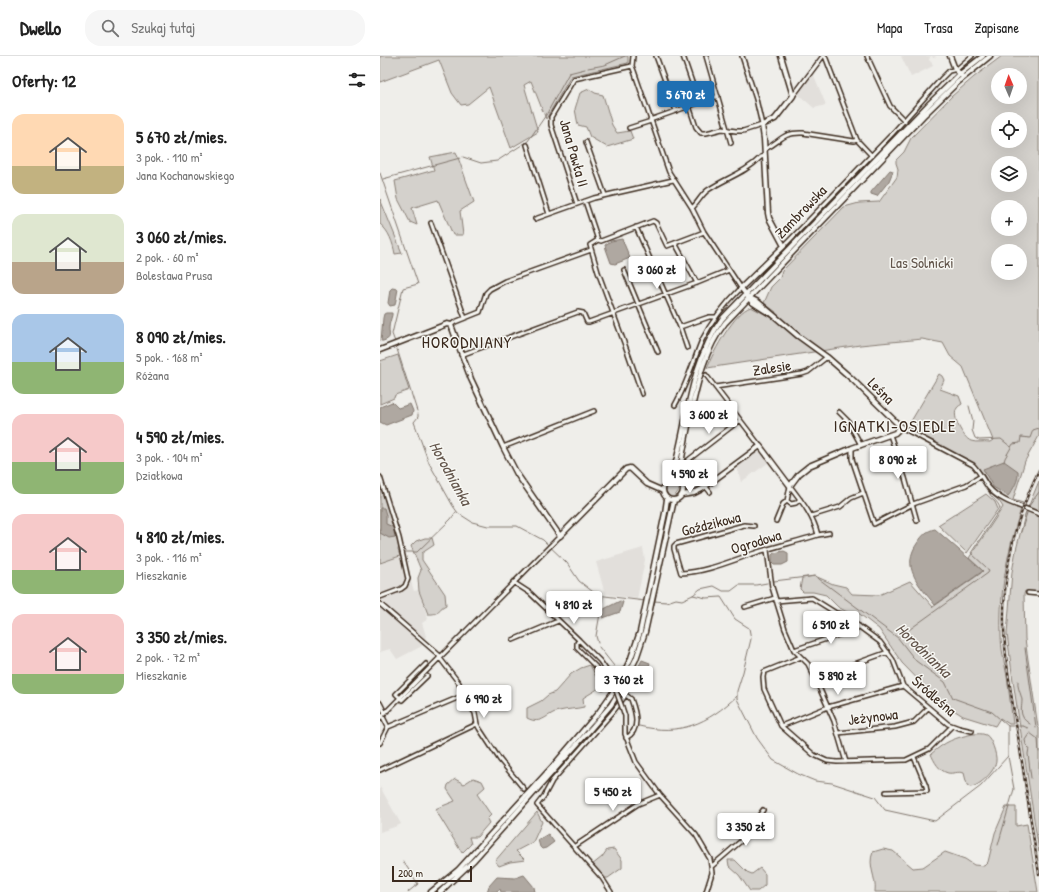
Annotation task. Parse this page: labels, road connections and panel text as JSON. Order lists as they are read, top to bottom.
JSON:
{
  "streets": {
    "main road": ["Zambrowska", "Leśna"],
    "street": [
      "Jana Pawła II",
      "Zalesie",
      "Goździkowa",
      "Ogrodowa",
      "Śródleśna",
      "Jeżynowa"
    ]
  },
  "crossings": [
    ["Zambrowska", "Leśna"],
    ["Zalesie", "Leśna"],
    ["Goździkowa", "Ogrodowa"],
    ["Śródleśna", "Jeżynowa"]
  ],
  "districts": ["HORODNIANY", "IGNATKI-OSIEDLE"],
  "water": ["Horodnianka"],
  "parks": ["Las Solnicki"],
  "scale_bar": "200 m",
  "north": "top",
  "page": {
    "header": "Dwello",
    "search": "Szukaj tutaj",
    "nav": ["Mapa", "Trasa", "Zapisane"],
    "heading": "Oferty: 12",
    "map_buttons": ["+", "−"],
    "price": [
      "5 670 zł",
      "3 060 zł",
      "3 600 zł",
      "8 090 zł",
      "4 590 zł",
      "4 810 zł",
      "6 510 zł",
      "5 890 zł",
      "3 760 zł",
      "6 990 zł",
      "5 450 zł",
      "3 350 zł"
    ],
    "list": [
      {
        "name": "5 670 zł/mies.",
        "note": "3 pok. · 110 m² · Jana Kochanowskiego"
      },
      {
        "name": "3 060 zł/mies.",
        "note": "2 pok. · 60 m² · Bolesława Prusa"
      },
      {
        "name": "8 090 zł/mies.",
        "note": "5 pok. · 168 m² · Różana"
      },
      {
        "name": "4 590 zł/mies.",
        "note": "3 pok. · 104 m² · Działkowa"
      },
      {
        "name": "4 810 zł/mies.",
        "note": "3 pok. · 116 m² · Mieszkanie"
      },
      {
        "name": "3 350 zł/mies.",
        "note": "2 pok. · 72 m² · Mieszkanie"
      }
    ],
    "scale": "200 m"
  }
}
